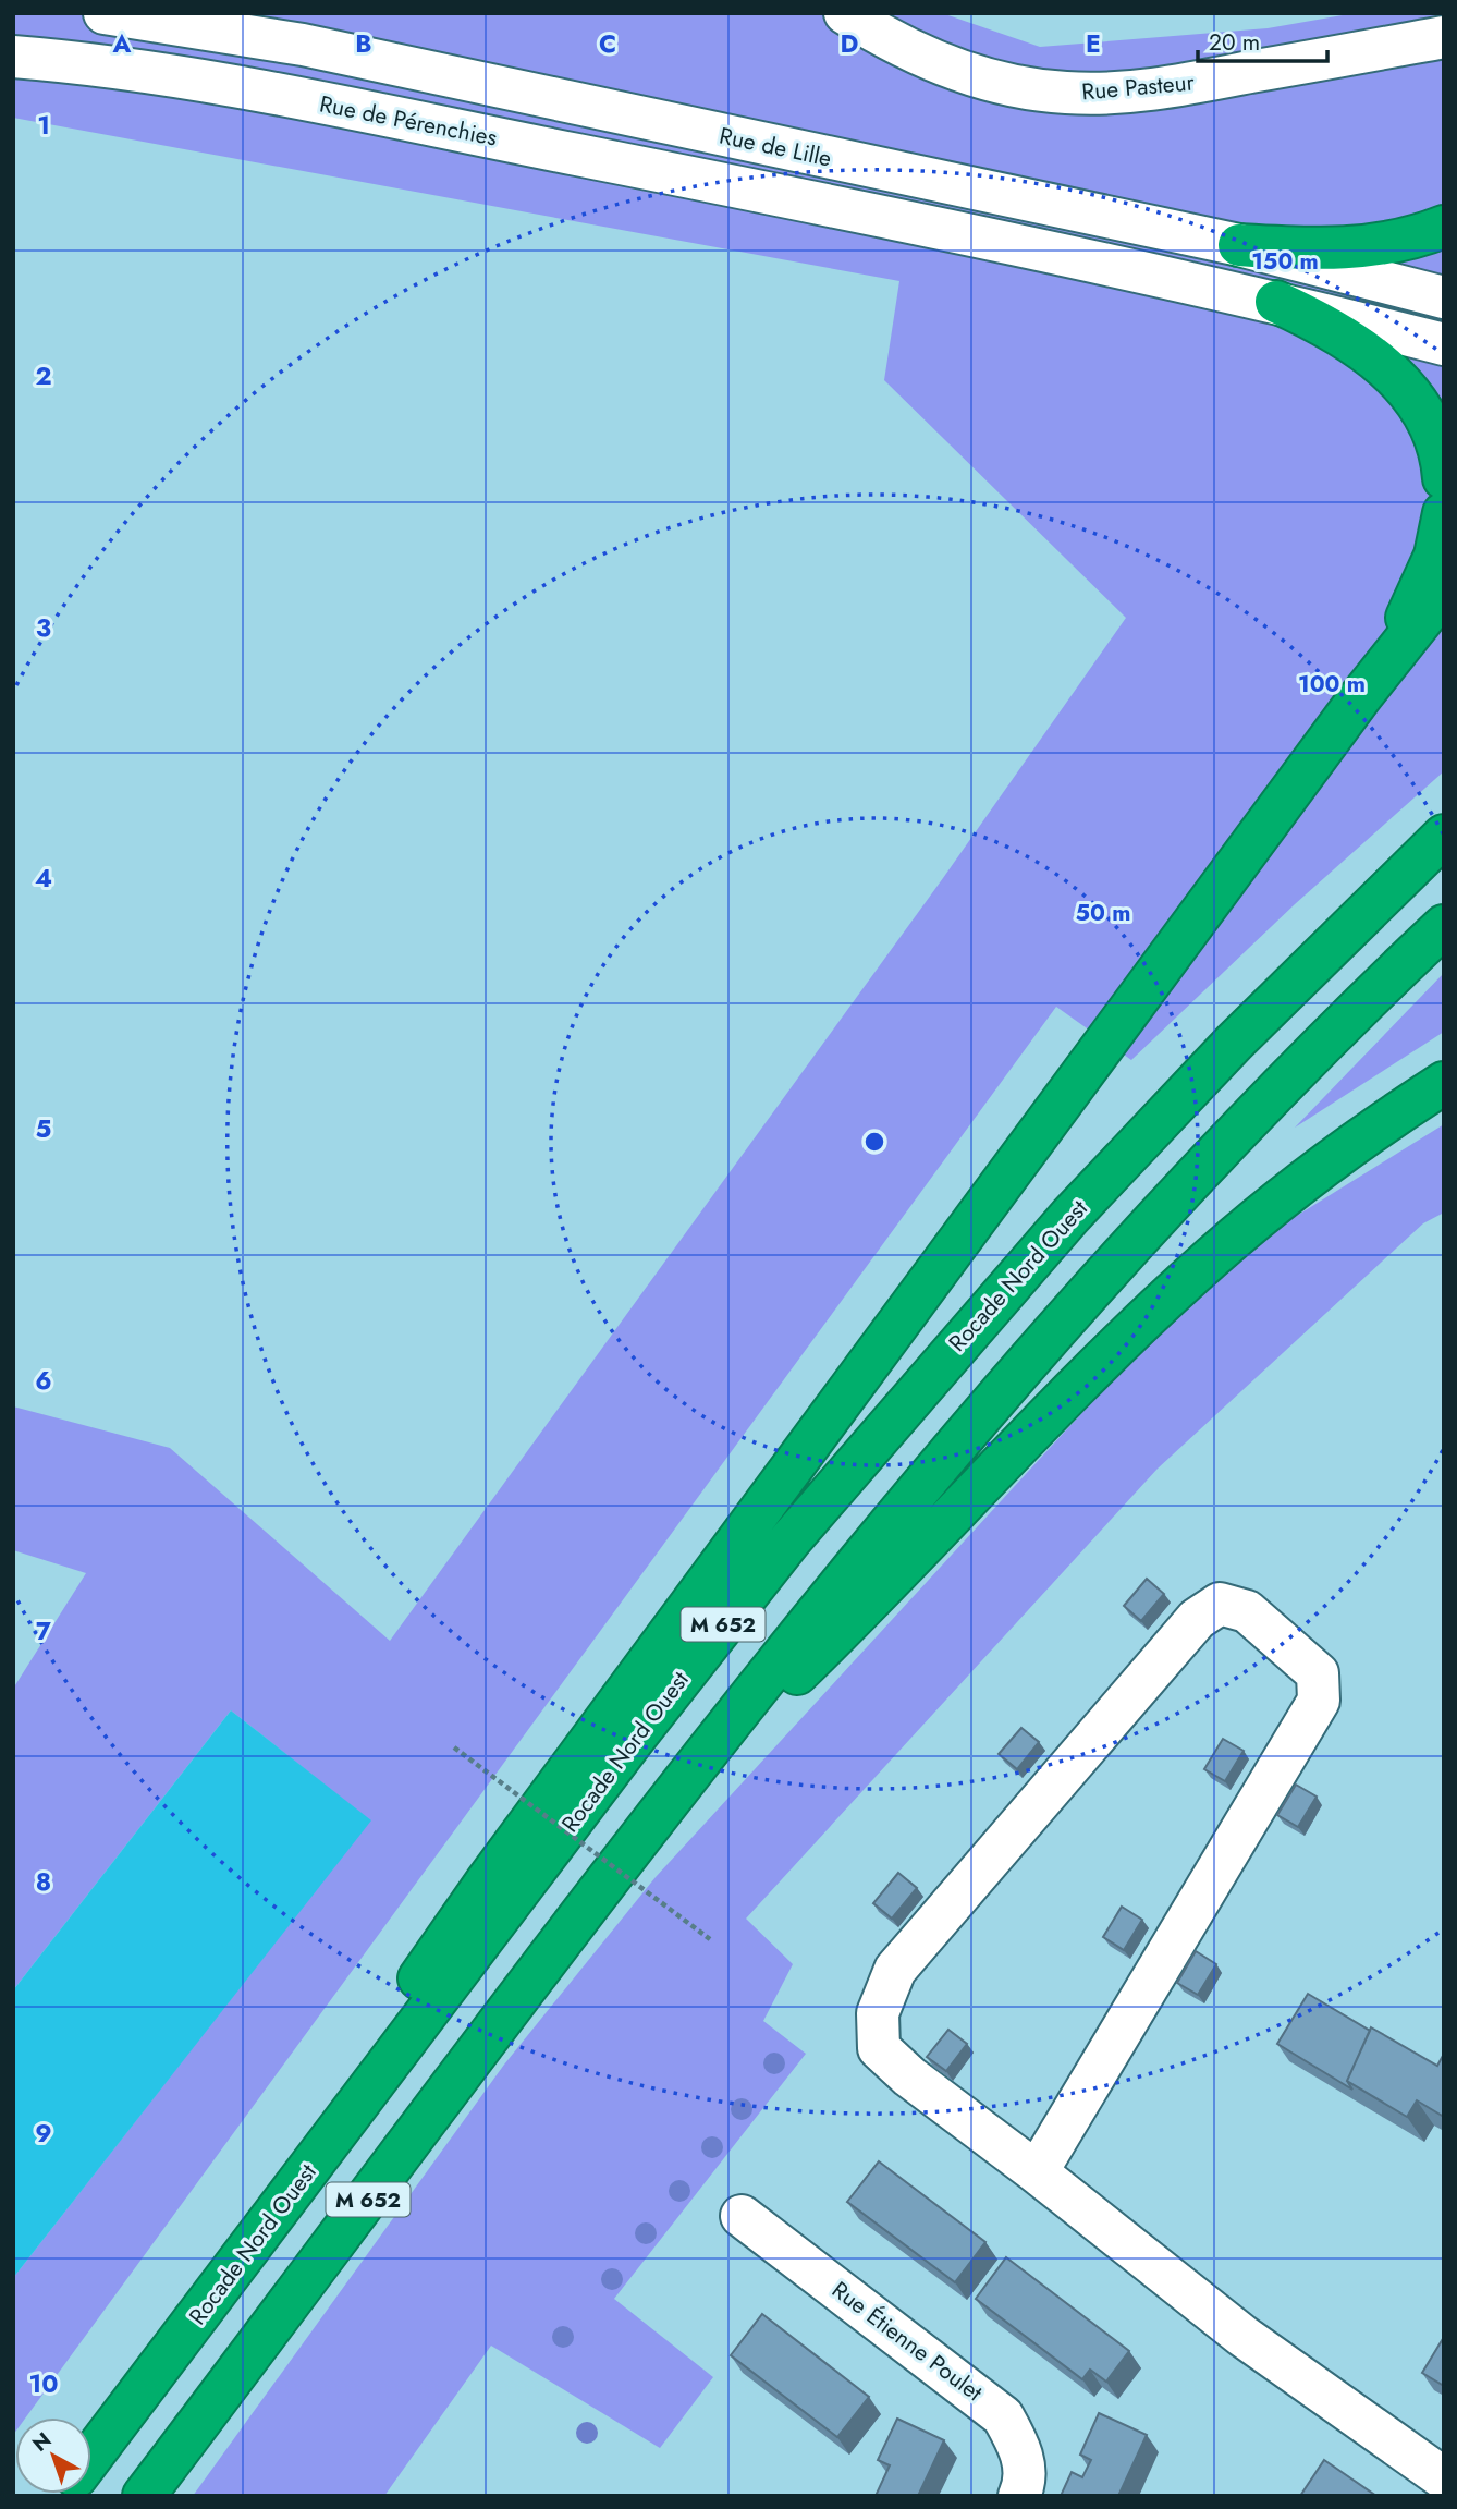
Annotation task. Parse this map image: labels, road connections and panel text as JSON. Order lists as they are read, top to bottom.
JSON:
{
  "streets": {
    "highway": ["Rocade Nord Ouest", "M 652"],
    "street": [
      "Rue Pasteur",
      "Rue de Pérenchies",
      "Rue de Lille",
      "Rue Étienne Poulet"
    ]
  },
  "crossings": [
    ["Rue de Pérenchies", "Rue de Lille"]
  ],
  "scale_bar": "20 m",
  "north": "top left",
  "grid": {
    "columns": [
      "A",
      "B",
      "C",
      "D",
      "E"
    ],
    "rows": [
      "1",
      "2",
      "3",
      "4",
      "5",
      "6",
      "7",
      "8",
      "9",
      "10"
    ]
  },
  "rings": ["150 m", "100 m", "50 m"]
}
